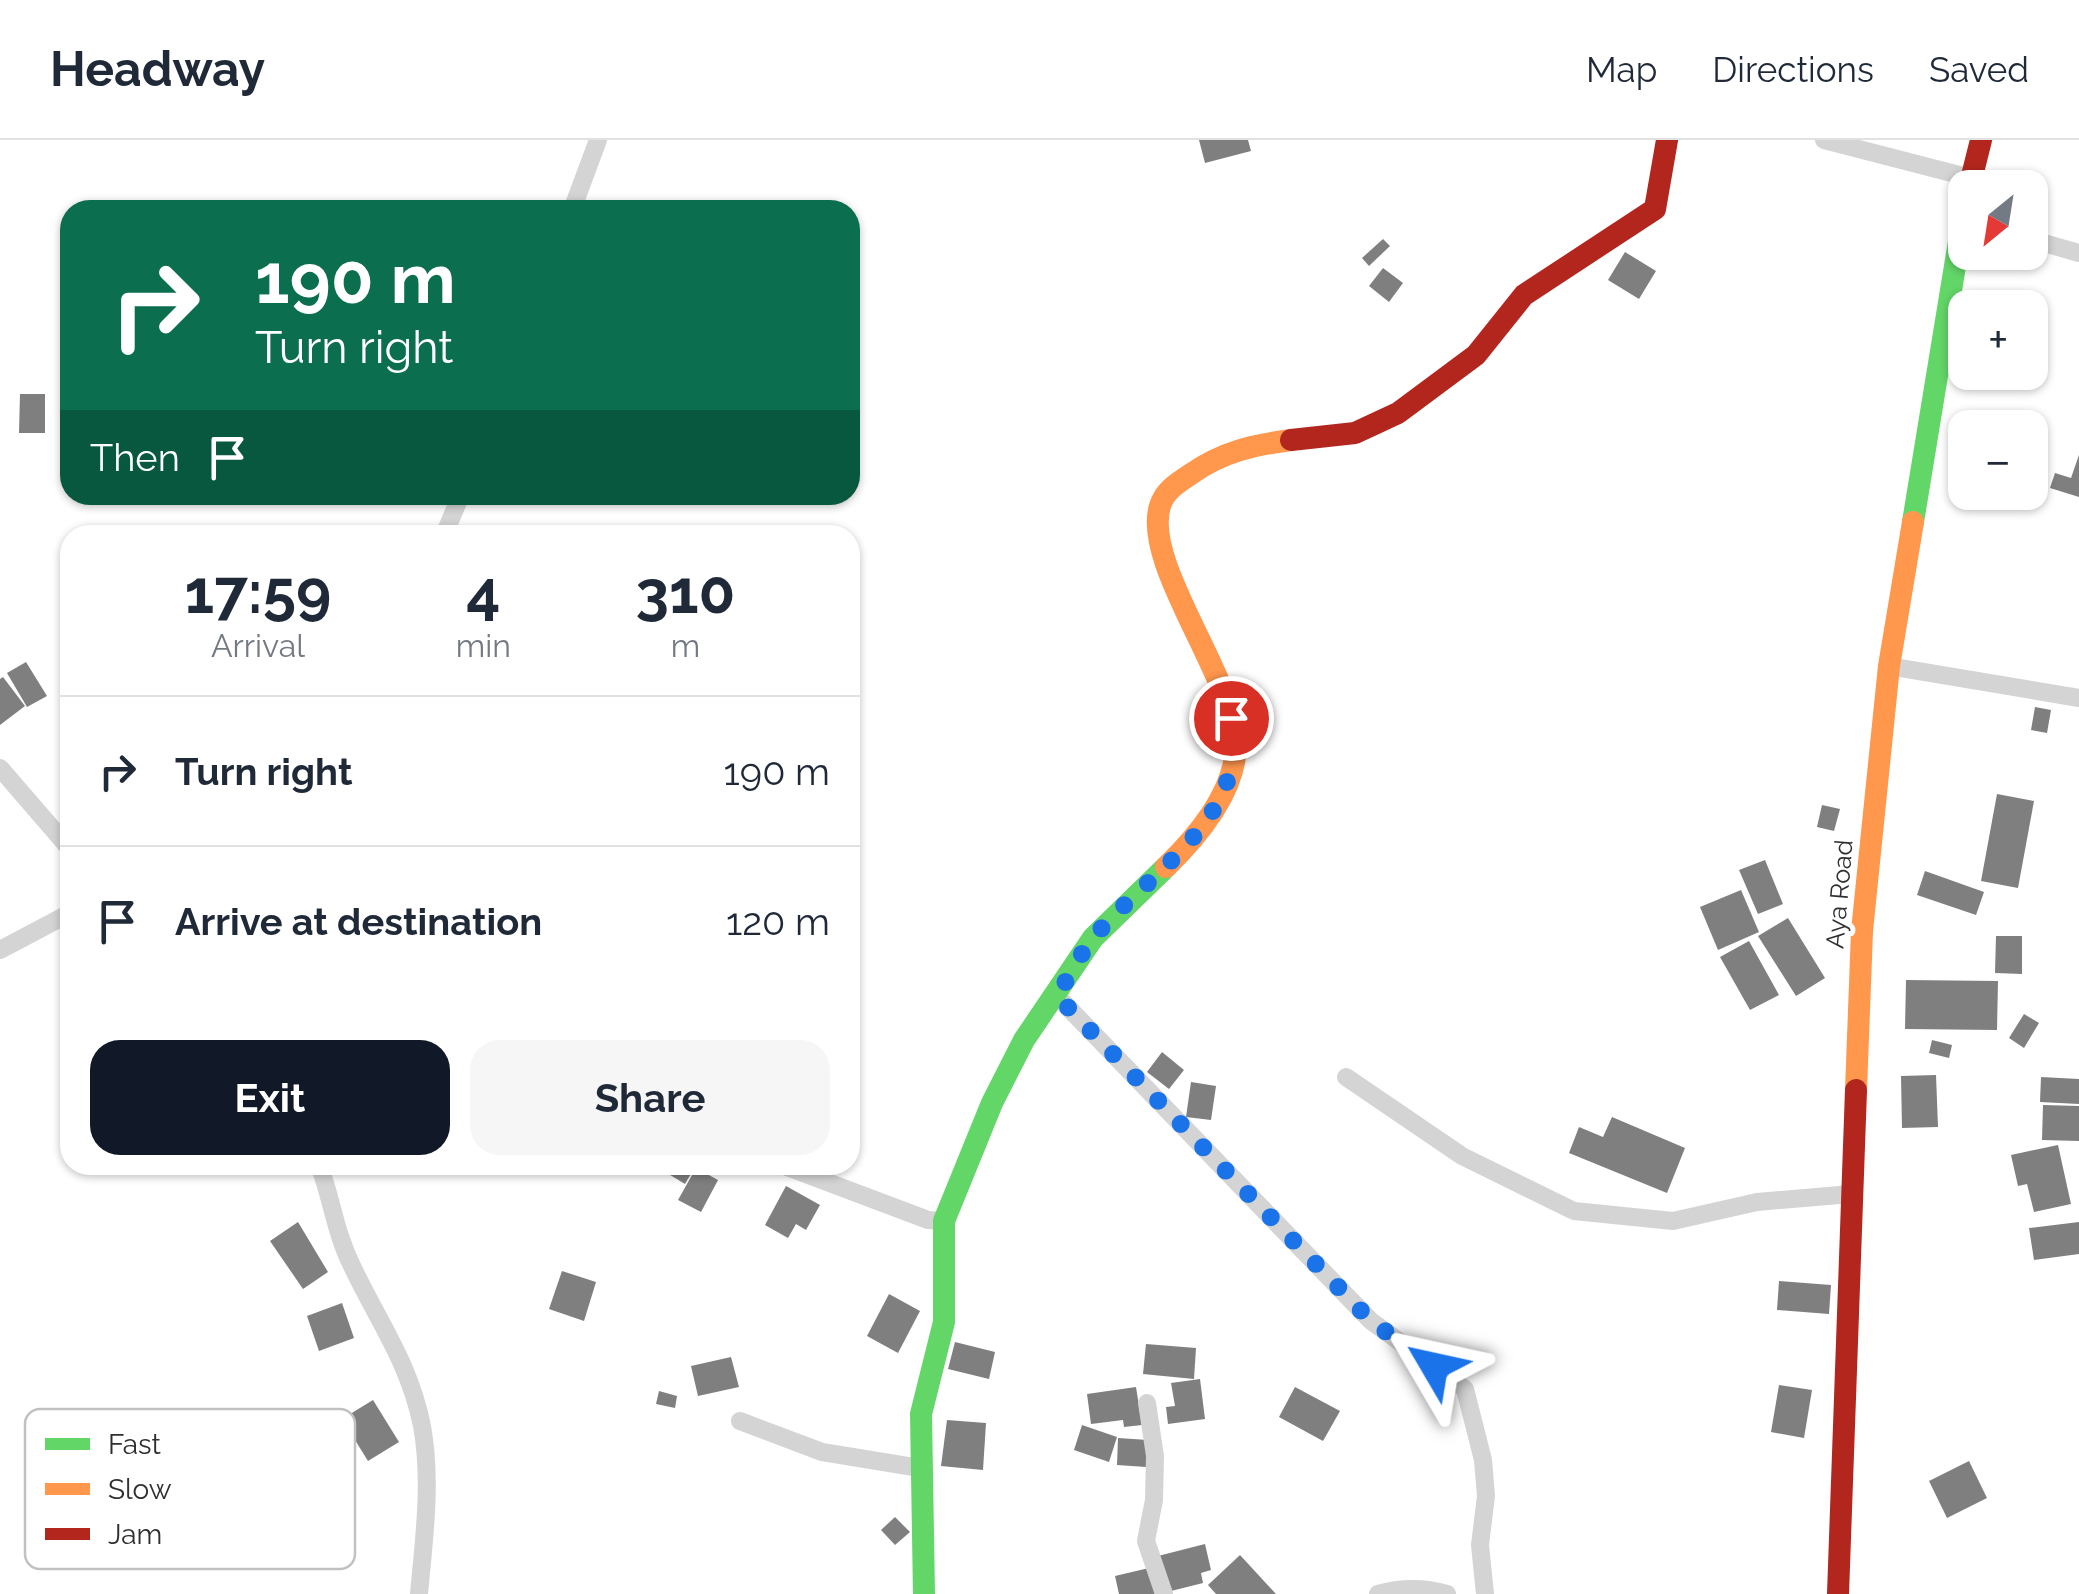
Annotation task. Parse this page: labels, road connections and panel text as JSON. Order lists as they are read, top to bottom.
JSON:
{
  "streets": {
    "street": ["Aya Road"]
  },
  "legend": ["Fast", "Slow", "Jam"],
  "north": "bottom left",
  "page": {
    "header": "Headway",
    "nav": ["Map", "Directions", "Saved"],
    "map_buttons": ["+", "−"],
    "turn": ["190 m", "Turn right"],
    "then": "Then",
    "eta": [
      "17:59",
      "Arrival",
      "4",
      "min",
      "310",
      "m"
    ],
    "list": [
      {
        "name": "Turn right",
        "value": "190 m"
      },
      {
        "name": "Arrive at destination",
        "value": "120 m"
      }
    ],
    "buttons": ["Exit", "Share"]
  }
}
